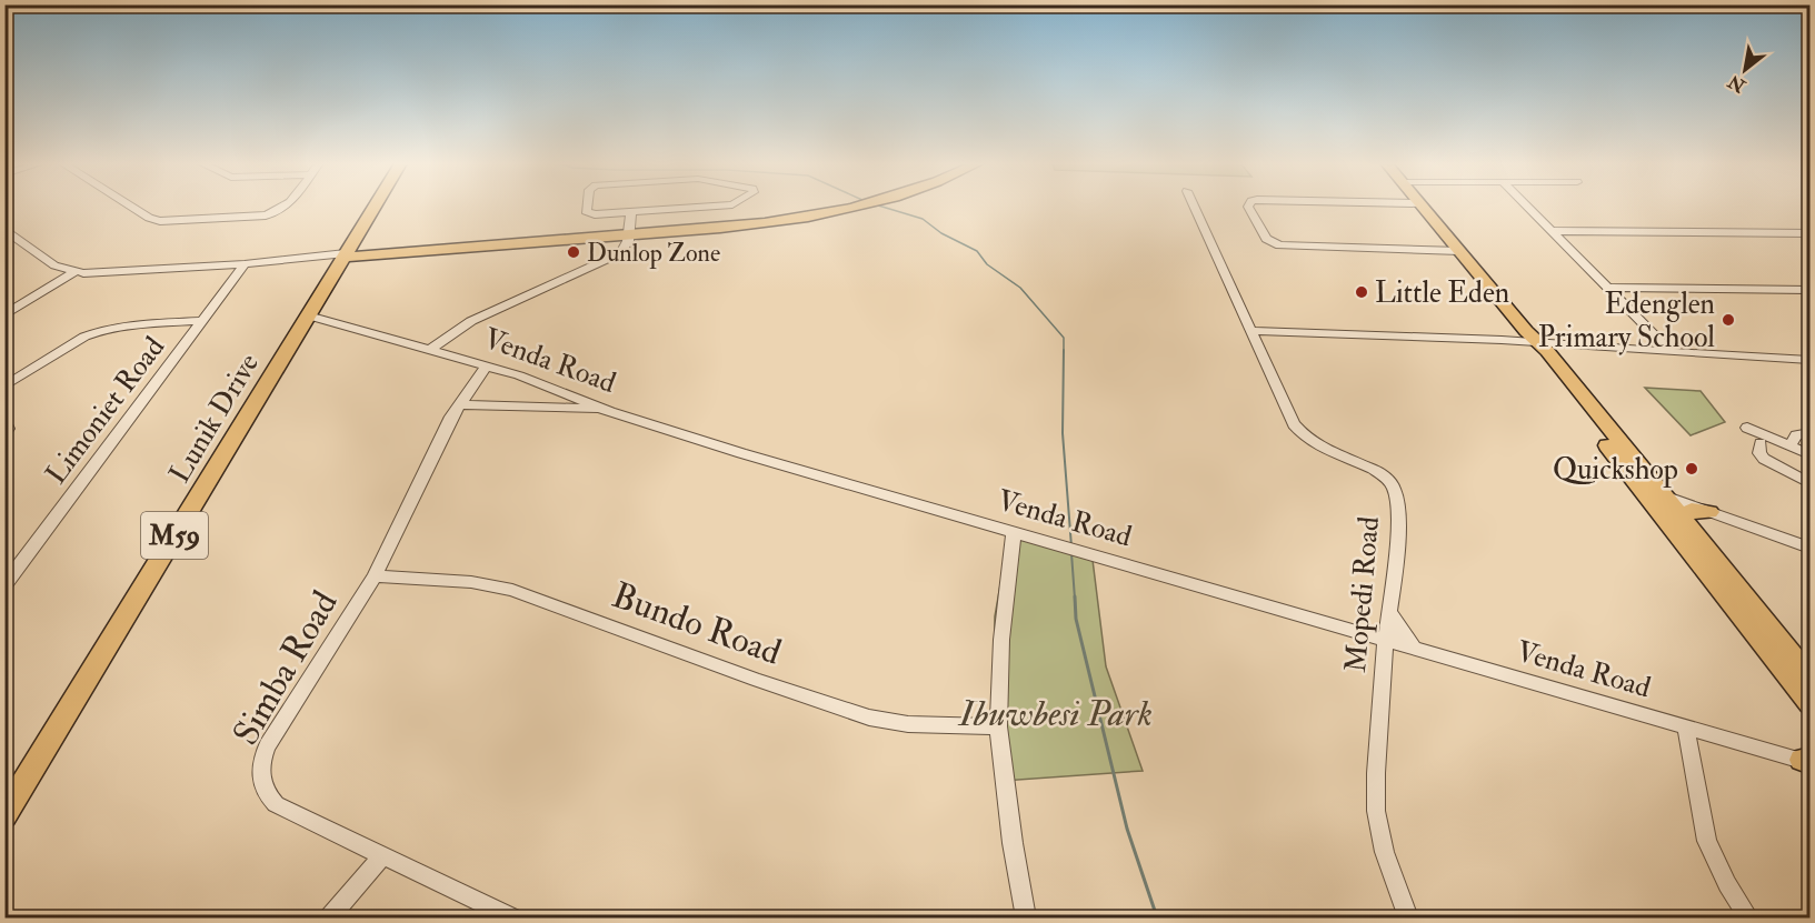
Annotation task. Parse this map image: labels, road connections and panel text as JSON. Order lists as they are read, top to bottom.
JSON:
{
  "streets": {
    "main road": ["Lunik Drive", "M59"],
    "street": [
      "Venda Road",
      "Limoniet Road",
      "Mopedi Road",
      "Bundo Road",
      "Simba Road"
    ]
  },
  "crossings": [
    ["Venda Road", "Lunik Drive"],
    ["Venda Road", "Mopedi Road"],
    ["Venda Road", "Simba Road"],
    ["Lunik Drive", "M59"],
    ["Bundo Road", "Simba Road"]
  ],
  "parks": ["Ibuwbesi Park"],
  "places": [
    "Dunlop Zone",
    "Little Eden",
    "Edenglen Primary School",
    "Quickshop"
  ],
  "north": "bottom left"
}
